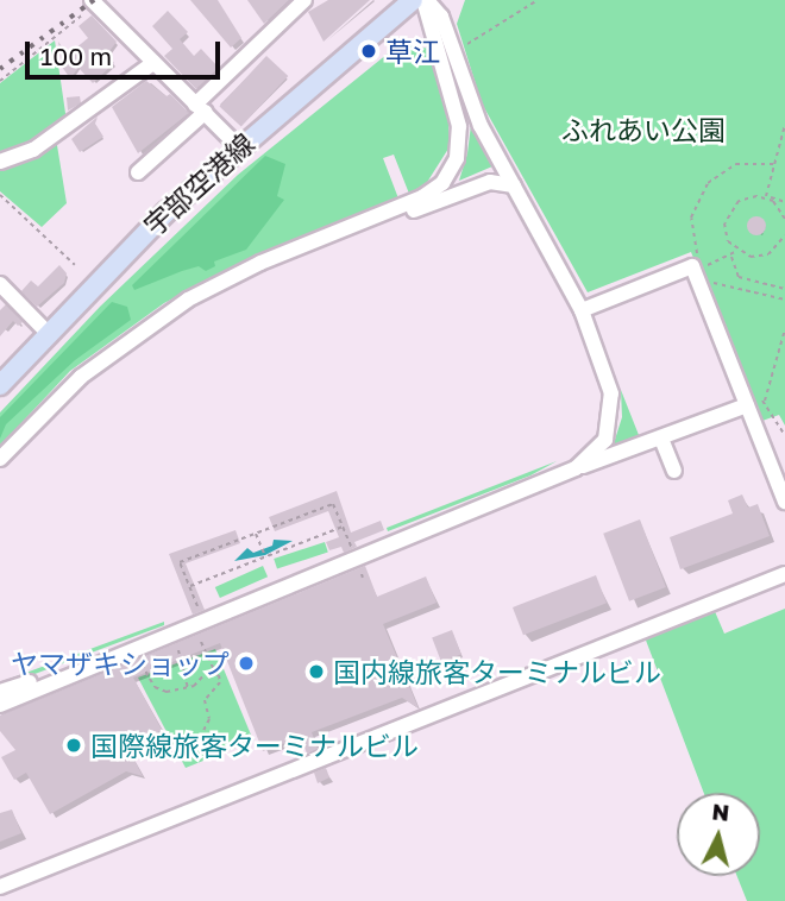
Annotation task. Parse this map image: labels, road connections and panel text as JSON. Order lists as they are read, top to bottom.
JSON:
{
  "streets": {
    "main road": ["宇部空港線"]
  },
  "parks": ["ふれあい公園"],
  "places": [
    "草江",
    "ヤマザキショップ",
    "国内線旅客ターミナルビル",
    "国際線旅客ターミナルビル"
  ],
  "scale_bar": "100 m",
  "north": "top"
}
